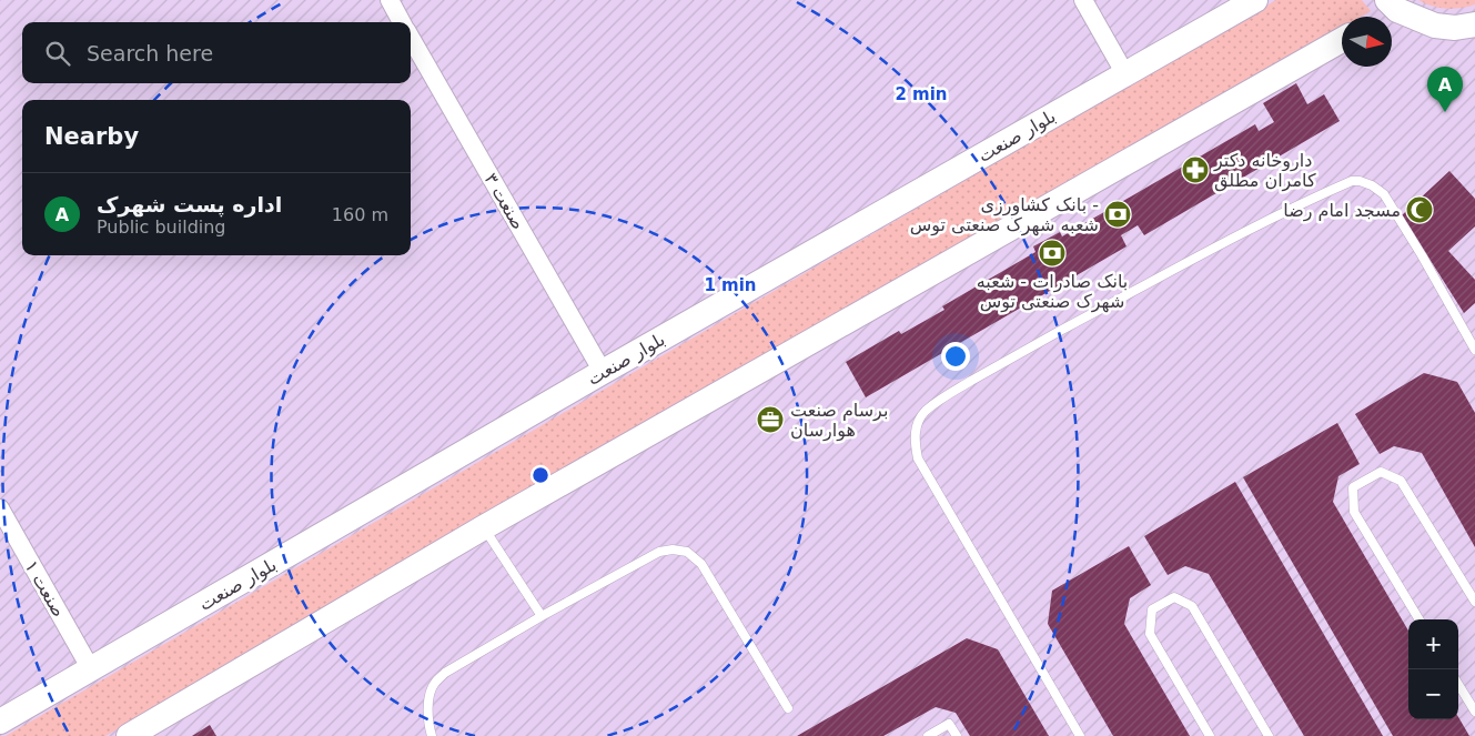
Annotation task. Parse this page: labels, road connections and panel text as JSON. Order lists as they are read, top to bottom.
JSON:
{
  "streets": {
    "street": ["بلوار صنعت", "صنعت ۳", "صنعت ۱"]
  },
  "crossings": [
    ["بلوار صنعت", "صنعت ۳"],
    ["بلوار صنعت", "صنعت ۱"]
  ],
  "places": {
    "pharmacy": ["داروخانه دکتر کامران مطلق"],
    "mosque": ["مسجد امام رضا"],
    "bank": ["بانک کشاورزی - شعبه شهرک صنعتی توس", "بانک صادرات - شعبه شهرک صنعتی توس"],
    "office": ["برسام صنعت هوارسان"]
  },
  "north": "right",
  "page": {
    "search": "Search here",
    "pins": "A",
    "heading": "Nearby",
    "list": [
      {
        "mark": "A",
        "name": "اداره پست شهرک",
        "note": "Public building",
        "value": "160 m"
      }
    ],
    "map_buttons": ["+", "−"]
  },
  "rings": ["2 min", "1 min"]
}
